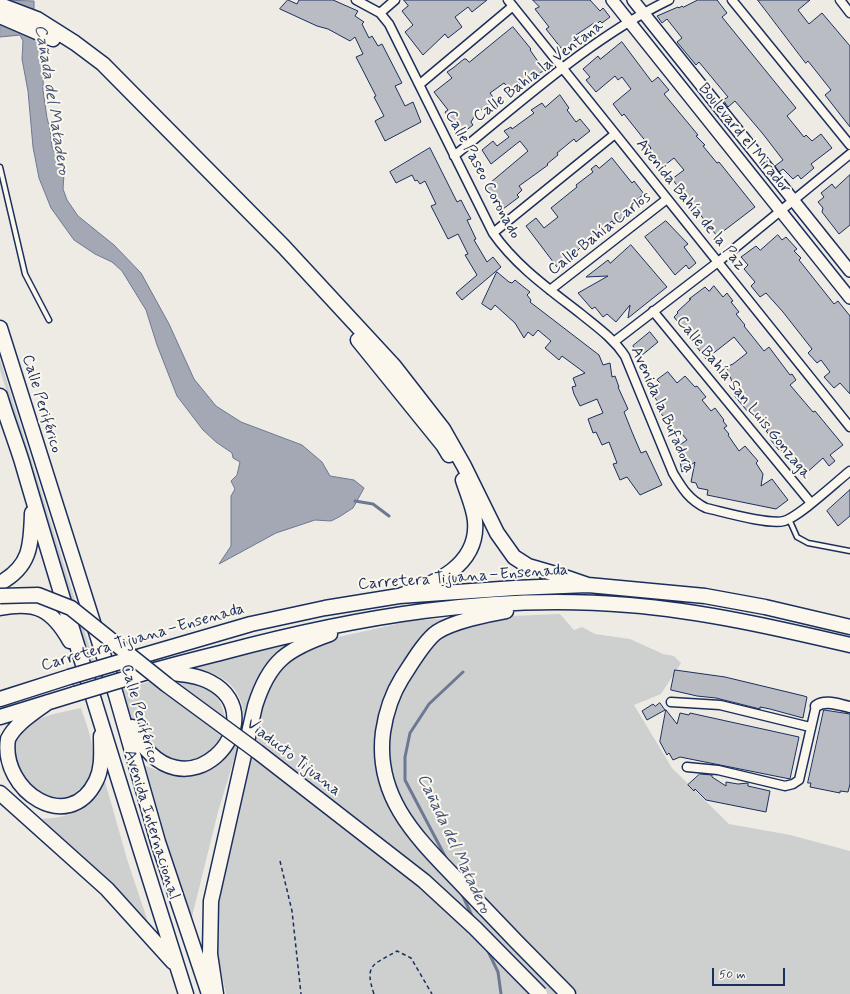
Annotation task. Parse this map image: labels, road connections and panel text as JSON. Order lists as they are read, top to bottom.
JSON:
{
  "streets": {
    "highway": [
      "Calle Periférico",
      "Carretera Tijuana–Ensenada",
      "Viaducto Tijuana",
      "Avenida Internacional"
    ],
    "main road": ["Boulevard el Mirador"],
    "street": [
      "Calle Bahía la Ventana",
      "Calle Paseo Coronado",
      "Avenida Bahía de la Paz",
      "Calle Bahía Carlos",
      "Calle Bahía San Luis Gonzaga",
      "Avenida la Bufadora"
    ]
  },
  "crossings": [
    ["Calle Bahía la Ventana", "Boulevard el Mirador"],
    ["Calle Bahía la Ventana", "Calle Paseo Coronado"],
    ["Calle Bahía la Ventana", "Avenida Bahía de la Paz"],
    ["Calle Paseo Coronado", "Calle Bahía Carlos"],
    ["Calle Paseo Coronado", "Avenida la Bufadora"],
    ["Avenida Bahía de la Paz", "Calle Bahía Carlos"]
  ],
  "water": ["Cañada del Matadero"],
  "scale_bar": "50 m"
}
